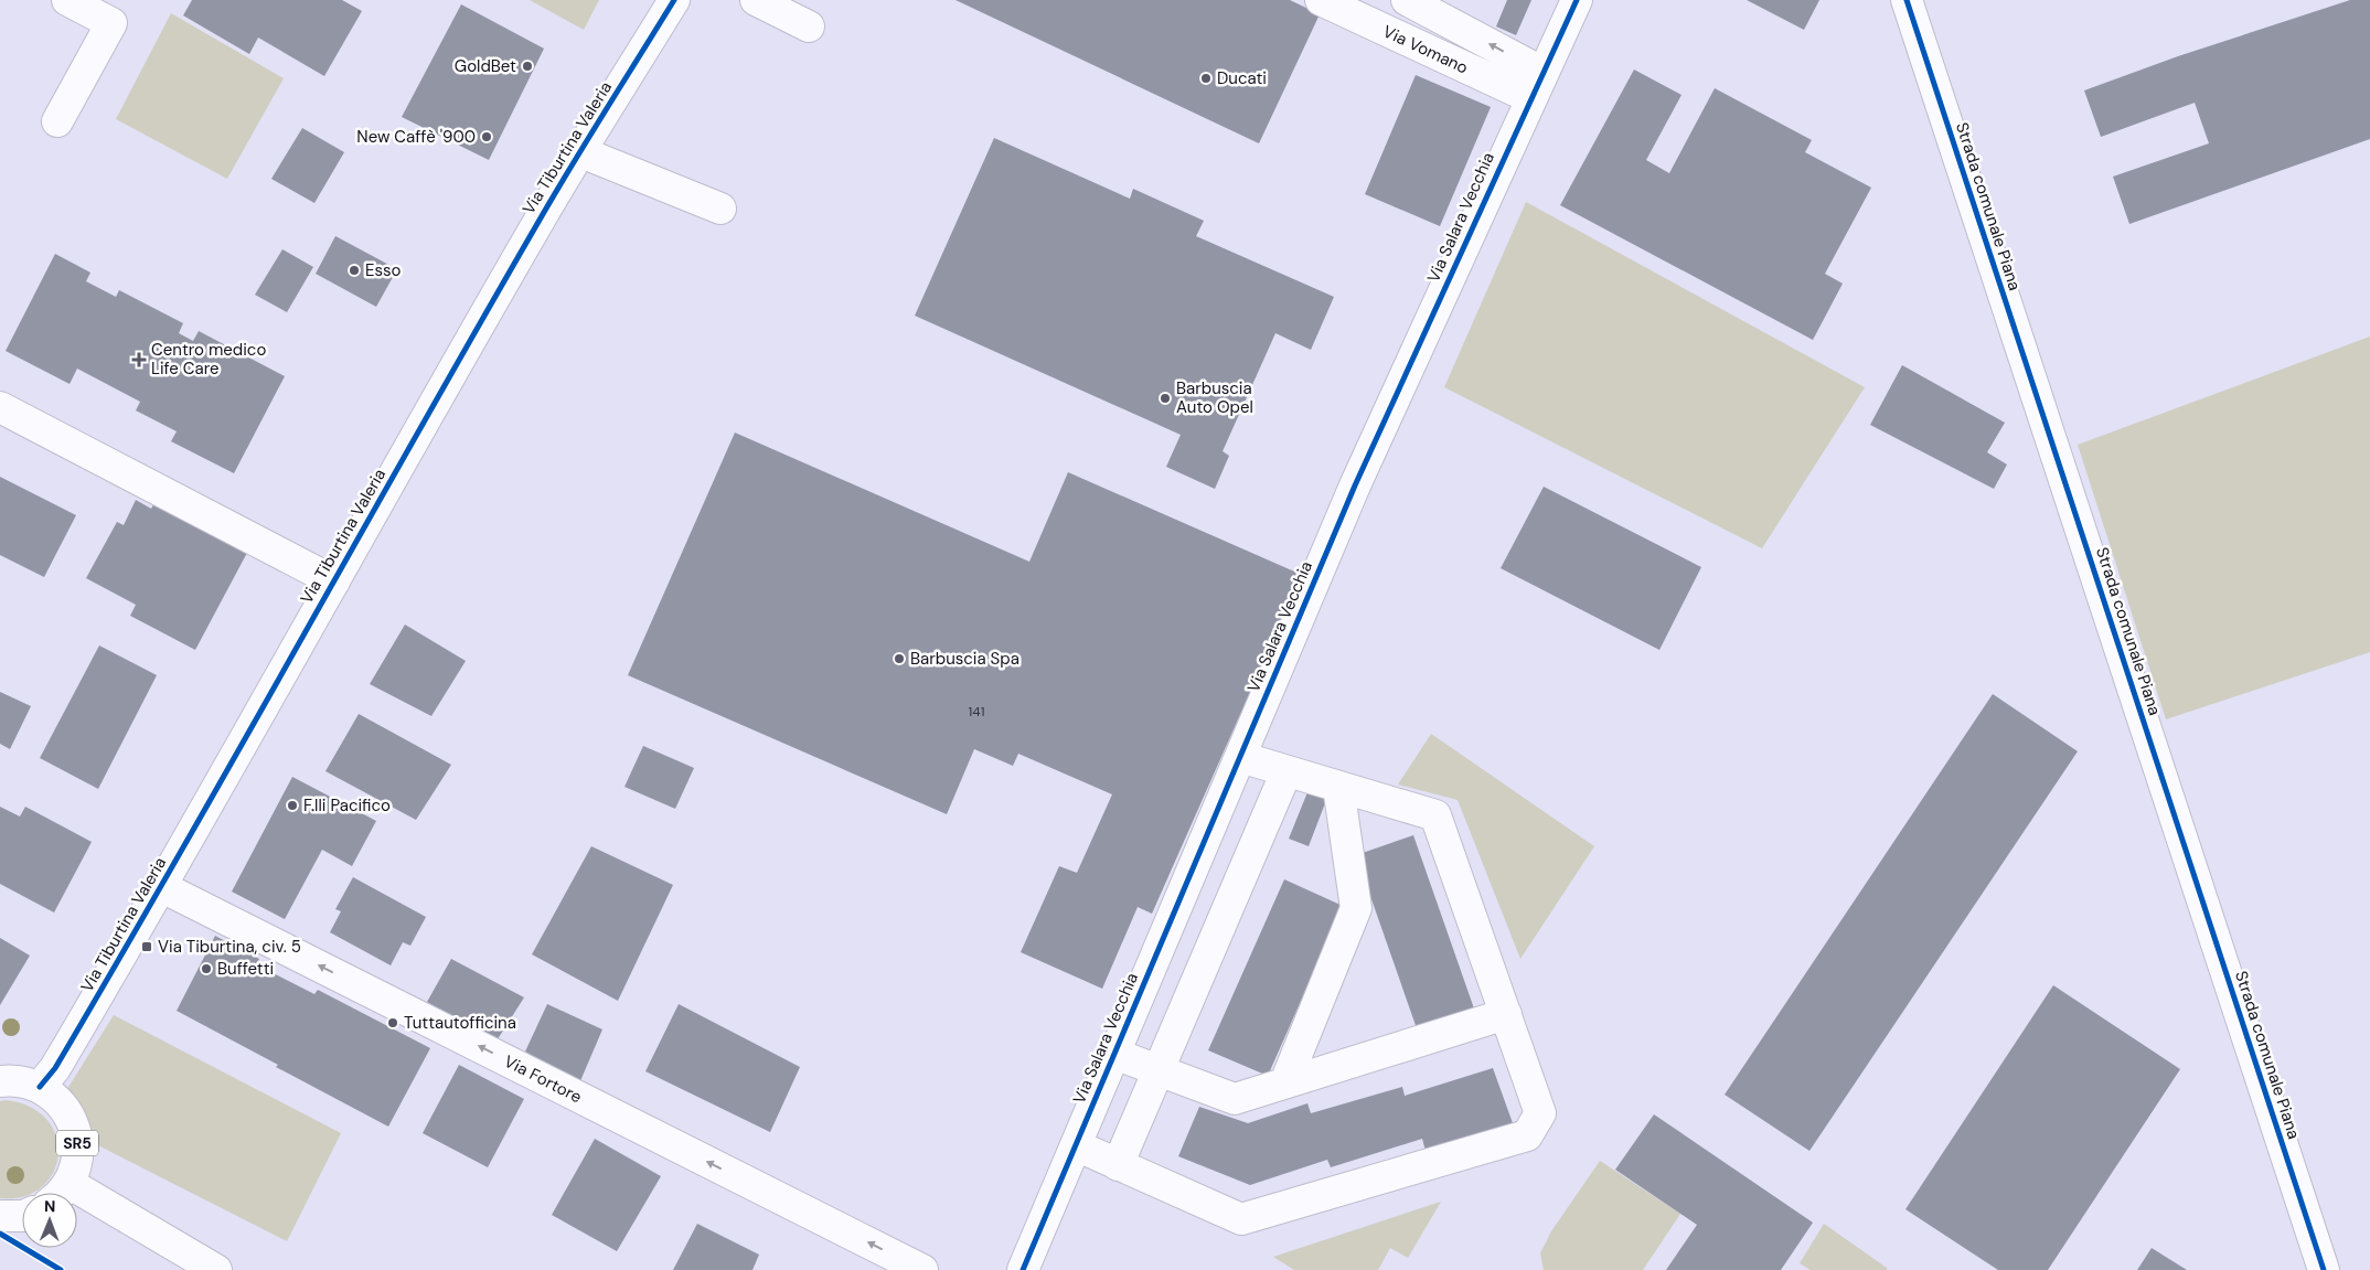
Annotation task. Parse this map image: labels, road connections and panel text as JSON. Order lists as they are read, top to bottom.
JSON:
{
  "streets": {
    "street": [
      "Via Vomano",
      "Via Tiburtina Valeria",
      "Strada comunale Piana",
      "Via Salara Vecchia",
      "Via Fortore",
      "SR5"
    ]
  },
  "crossings": [
    ["Via Vomano", "Via Salara Vecchia"],
    ["Via Tiburtina Valeria", "Via Fortore"],
    ["Via Tiburtina Valeria", "SR5"]
  ],
  "one_way": ["Via Fortore"],
  "places": {
    "other": [
      "GoldBet",
      "Ducati",
      "New Caffè '900",
      "Esso",
      "Barbuscia Auto Opel",
      "Barbuscia Spa",
      "F.lli Pacifico",
      "Buffetti",
      "Tuttautofficina"
    ],
    "health": ["Centro medico Life Care"],
    "transit": ["Via Tiburtina, civ. 5"]
  },
  "house_numbers": ["141"],
  "north": "top"
}
